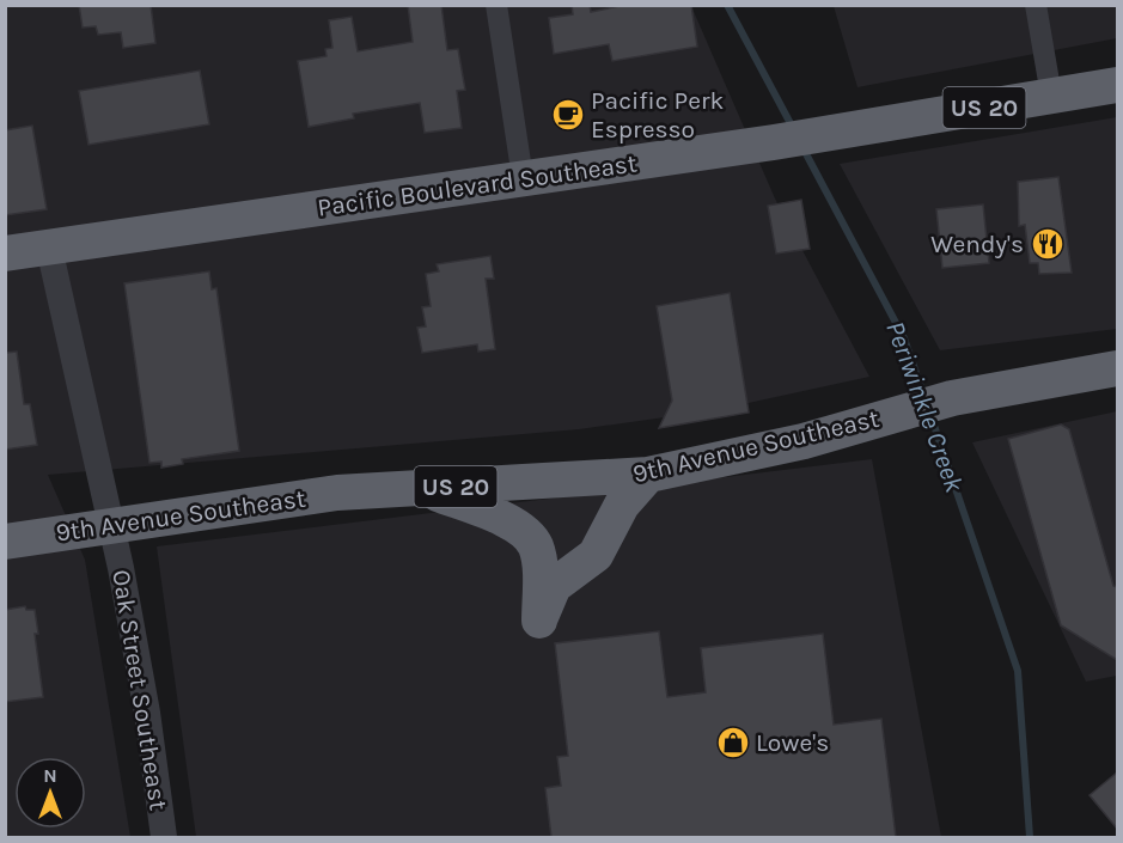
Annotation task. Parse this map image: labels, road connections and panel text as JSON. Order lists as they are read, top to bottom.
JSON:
{
  "streets": {
    "highway": ["US 20", "Pacific Boulevard Southeast", "9th Avenue Southeast"],
    "street": ["Oak Street Southeast"]
  },
  "crossings": [
    ["Pacific Boulevard Southeast", "Oak Street Southeast"],
    ["9th Avenue Southeast", "Oak Street Southeast"]
  ],
  "water": ["Periwinkle Creek"],
  "places": {
    "cafe": ["Pacific Perk Espresso"],
    "restaurant": ["Wendy's"],
    "shop": ["Lowe's"]
  },
  "north": "top"
}
